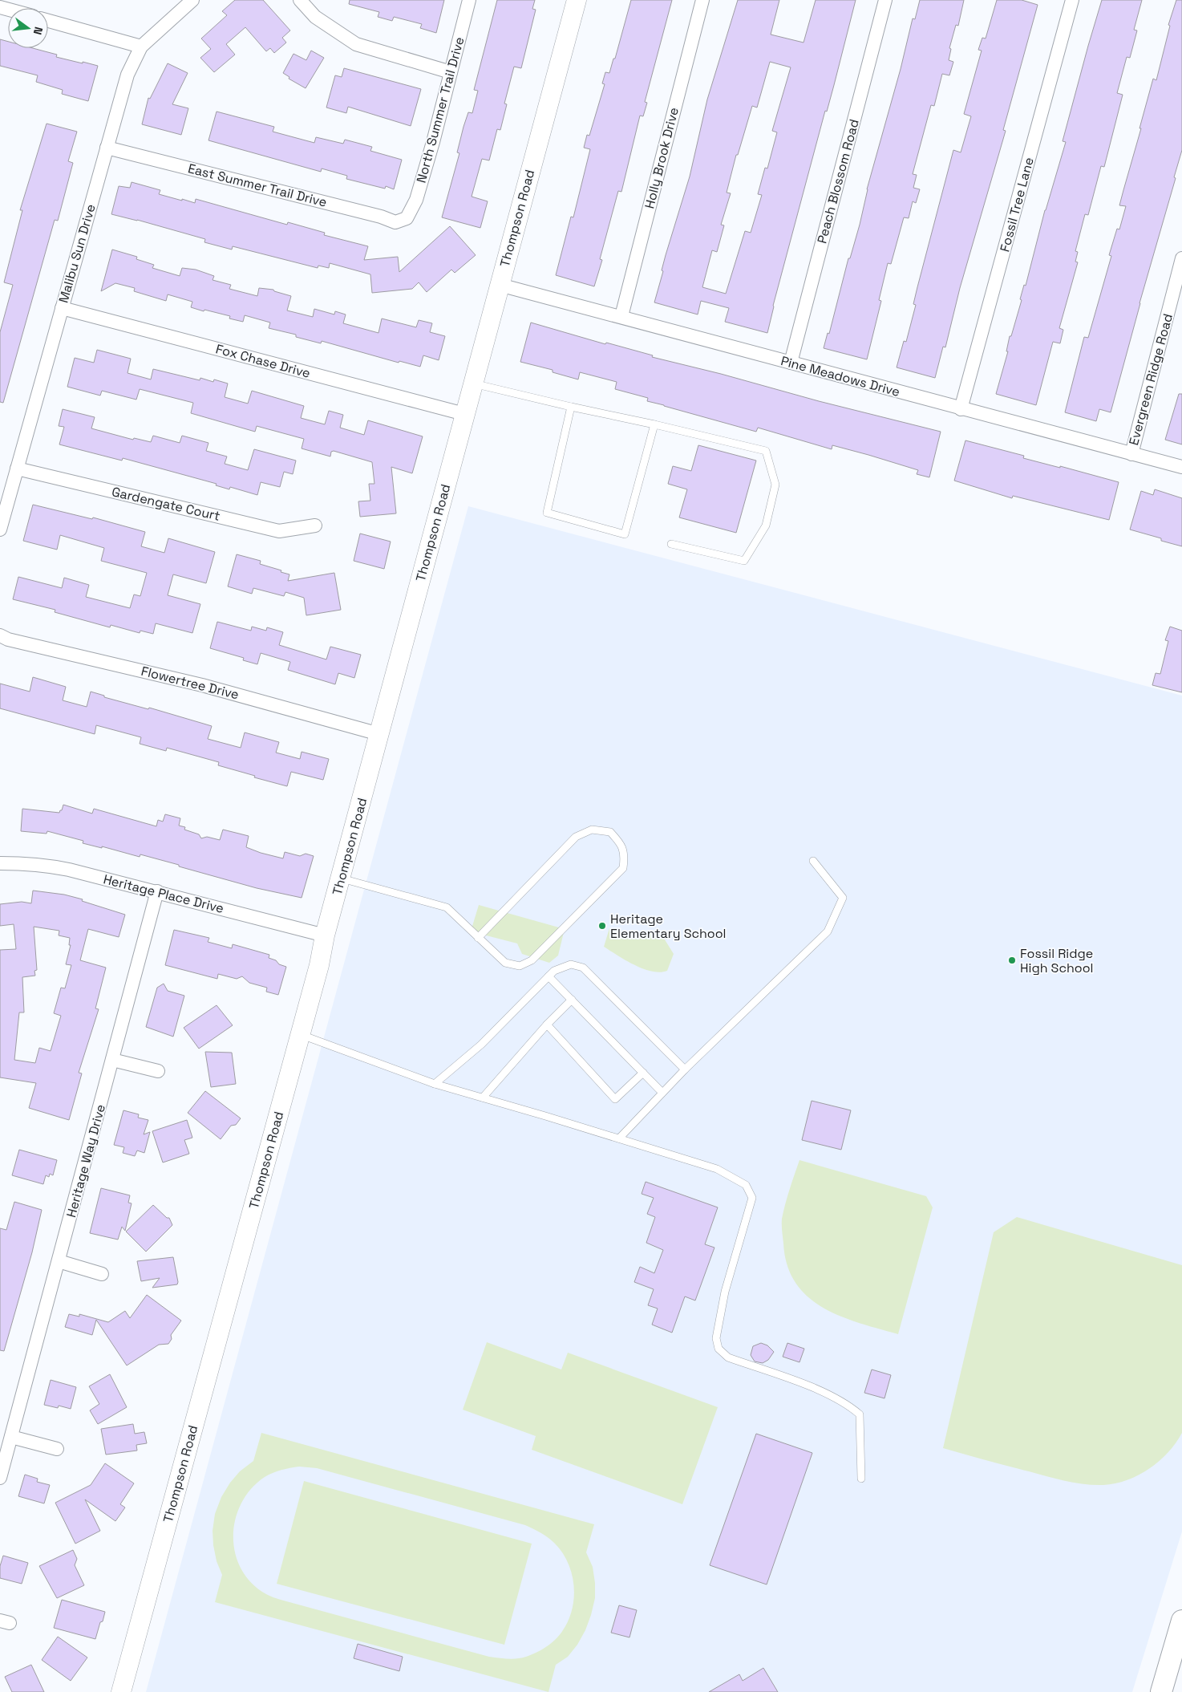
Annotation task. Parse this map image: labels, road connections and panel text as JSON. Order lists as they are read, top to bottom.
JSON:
{
  "streets": {
    "street": [
      "North Summer Trail Drive",
      "Holly Brook Drive",
      "Peach Blossom Road",
      "East Summer Trail Drive",
      "Fossil Tree Lane",
      "Thompson Road",
      "Malibu Sun Drive",
      "Fox Chase Drive",
      "Pine Meadows Drive",
      "Evergreen Ridge Road",
      "Gardengate Court",
      "Flowertree Drive",
      "Heritage Place Drive",
      "Heritage Way Drive"
    ]
  },
  "crossings": [
    ["North Summer Trail Drive", "East Summer Trail Drive"],
    ["Holly Brook Drive", "Pine Meadows Drive"],
    ["Peach Blossom Road", "Pine Meadows Drive"],
    ["East Summer Trail Drive", "Malibu Sun Drive"],
    ["Fossil Tree Lane", "Pine Meadows Drive"],
    ["Thompson Road", "Fox Chase Drive"],
    ["Thompson Road", "Pine Meadows Drive"],
    ["Thompson Road", "Flowertree Drive"],
    ["Thompson Road", "Heritage Place Drive"],
    ["Malibu Sun Drive", "Fox Chase Drive"],
    ["Malibu Sun Drive", "Gardengate Court"],
    ["Pine Meadows Drive", "Evergreen Ridge Road"],
    ["Heritage Place Drive", "Heritage Way Drive"]
  ],
  "places": ["Heritage Elementary School", "Fossil Ridge High School"],
  "north": "right"
}
